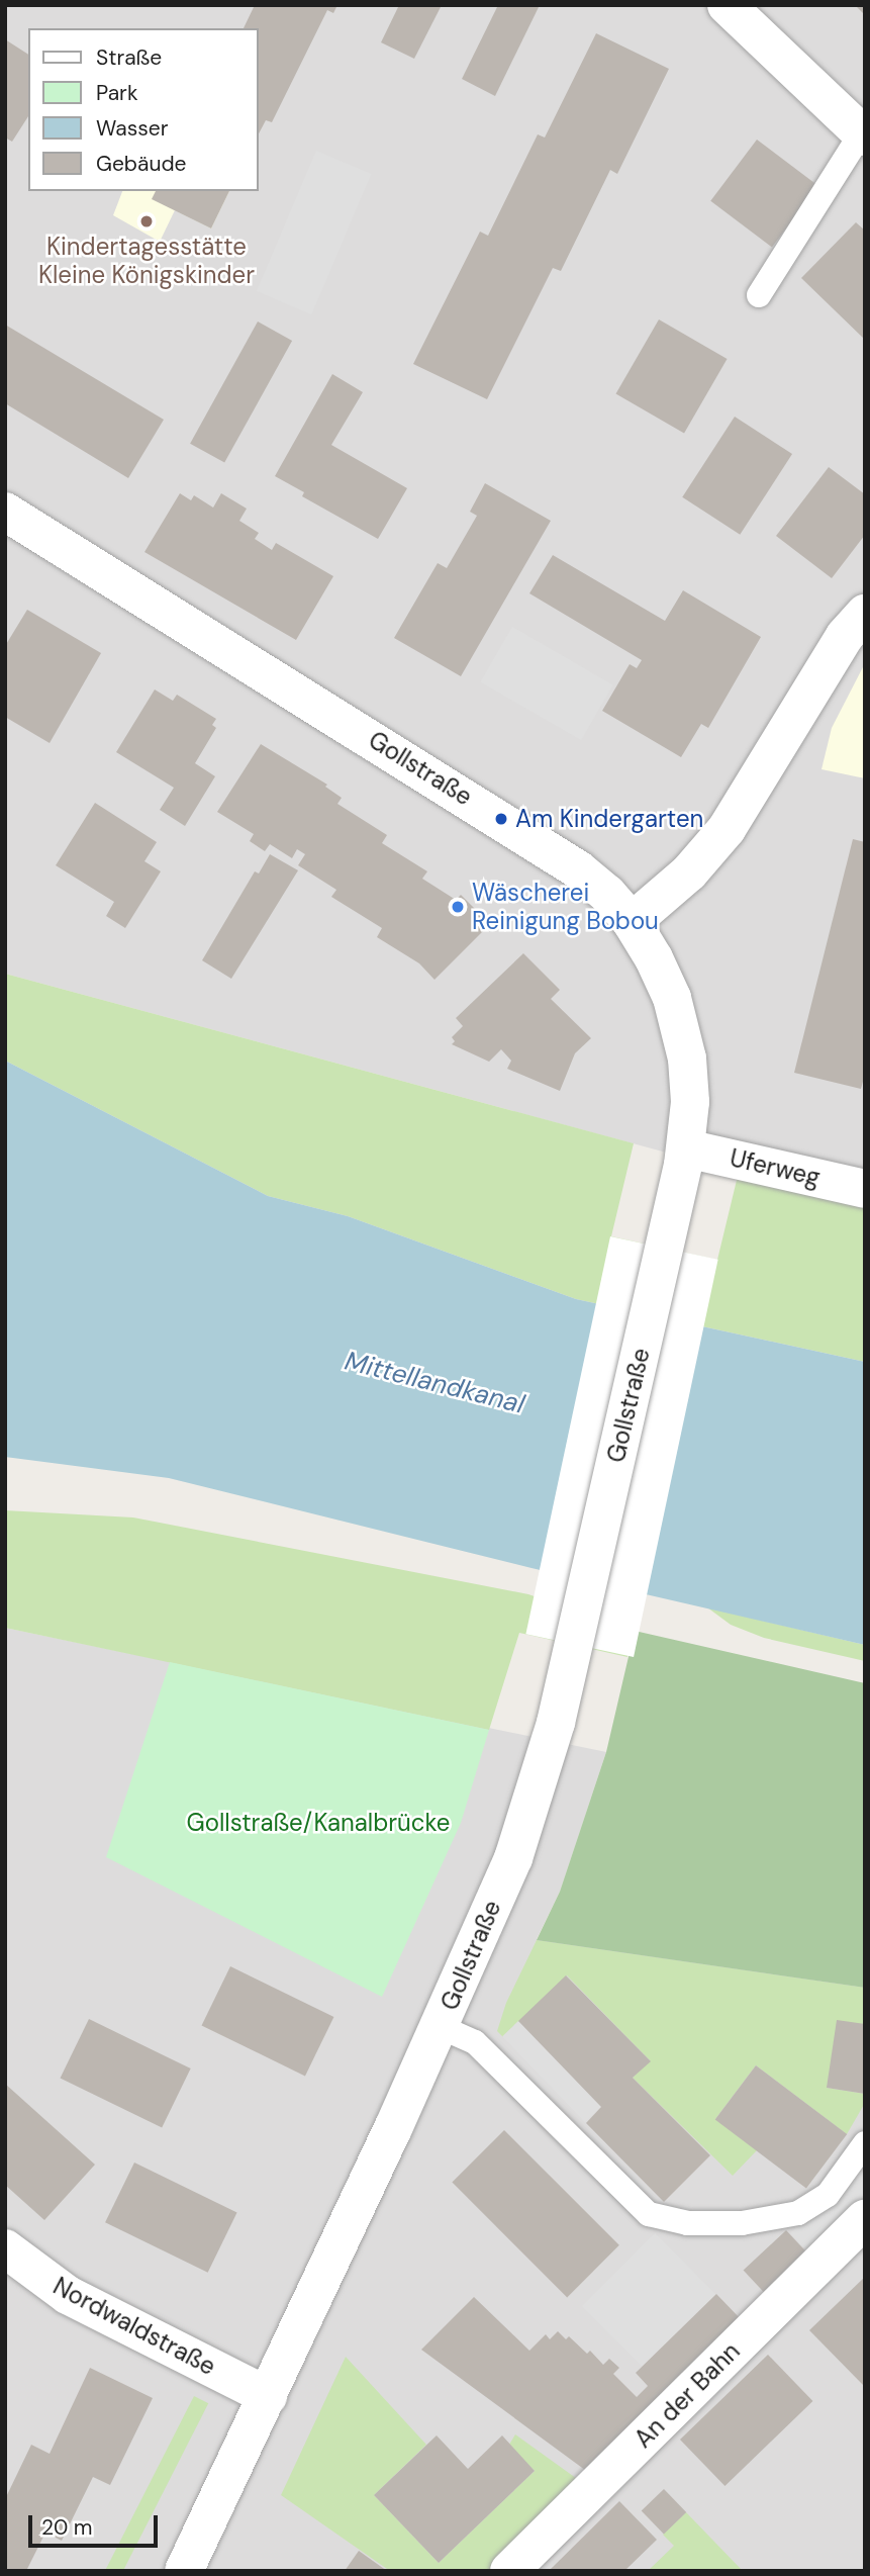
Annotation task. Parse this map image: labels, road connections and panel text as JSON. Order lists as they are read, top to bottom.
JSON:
{
  "streets": {
    "street": [
      "Gollstraße",
      "Uferweg",
      "Nordwaldstraße",
      "An der Bahn"
    ]
  },
  "crossings": [
    ["Gollstraße", "Uferweg"],
    ["Gollstraße", "Nordwaldstraße"]
  ],
  "water": ["Mittellandkanal"],
  "parks": ["Gollstraße/Kanalbrücke"],
  "places": ["Kindertagesstätte Kleine Königskinder", "Am Kindergarten", "Wäscherei Reinigung Bobou"],
  "legend": [
    "Straße",
    "Park",
    "Wasser",
    "Gebäude"
  ],
  "scale_bar": "20 m"
}
